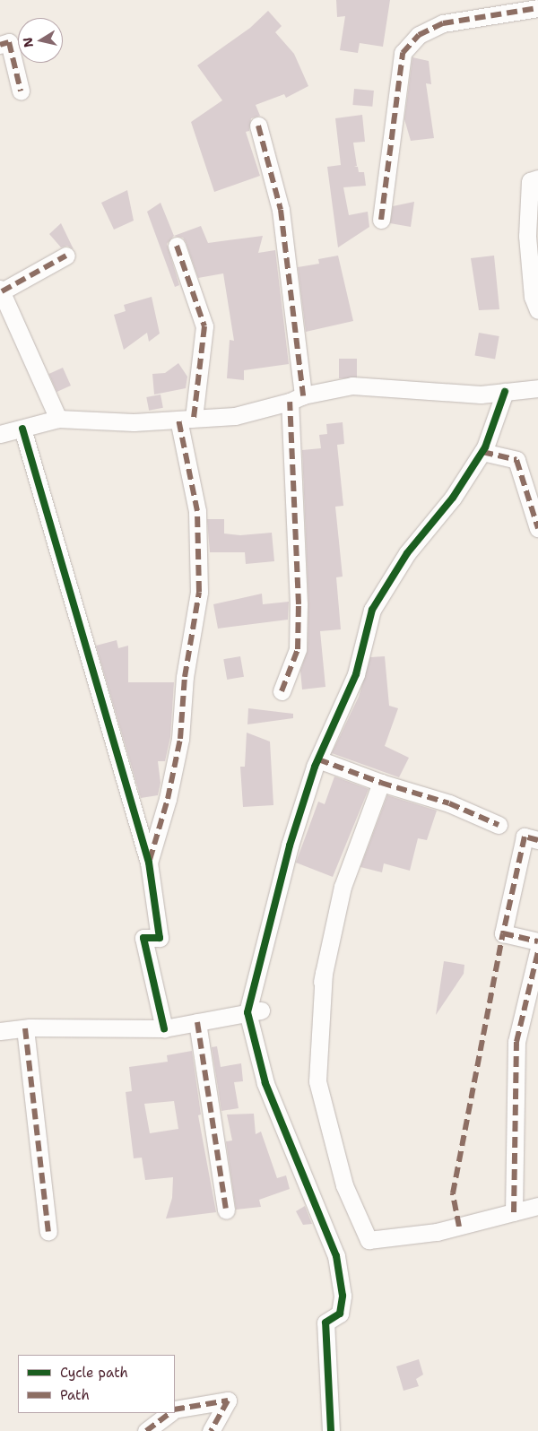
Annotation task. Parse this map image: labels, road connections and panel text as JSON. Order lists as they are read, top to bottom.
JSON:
{
  "legend": ["Cycle path", "Path"],
  "north": "left"
}
